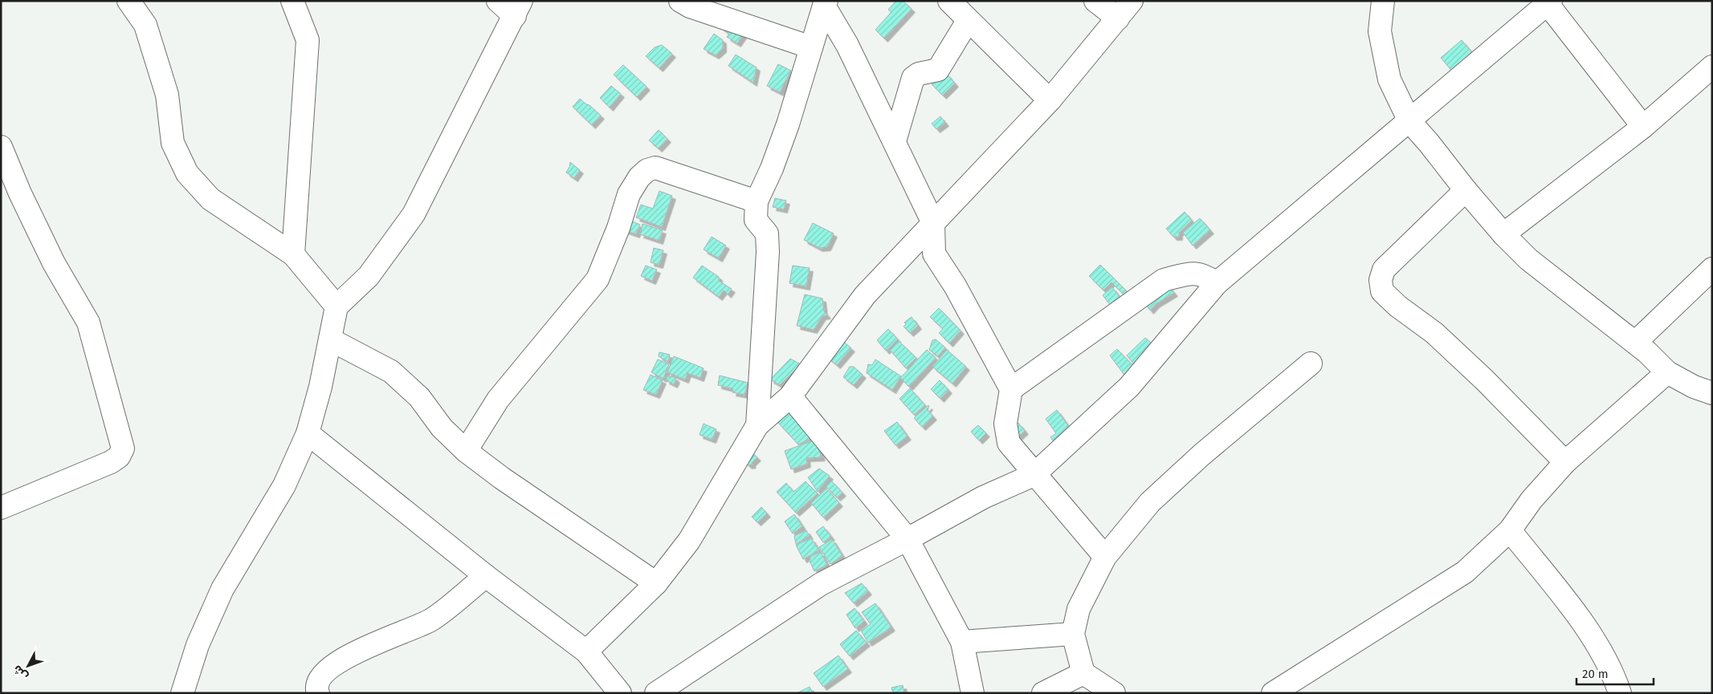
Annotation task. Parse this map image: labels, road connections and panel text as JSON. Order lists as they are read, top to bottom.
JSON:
{
  "scale_bar": "20 m",
  "north": "bottom left"
}
